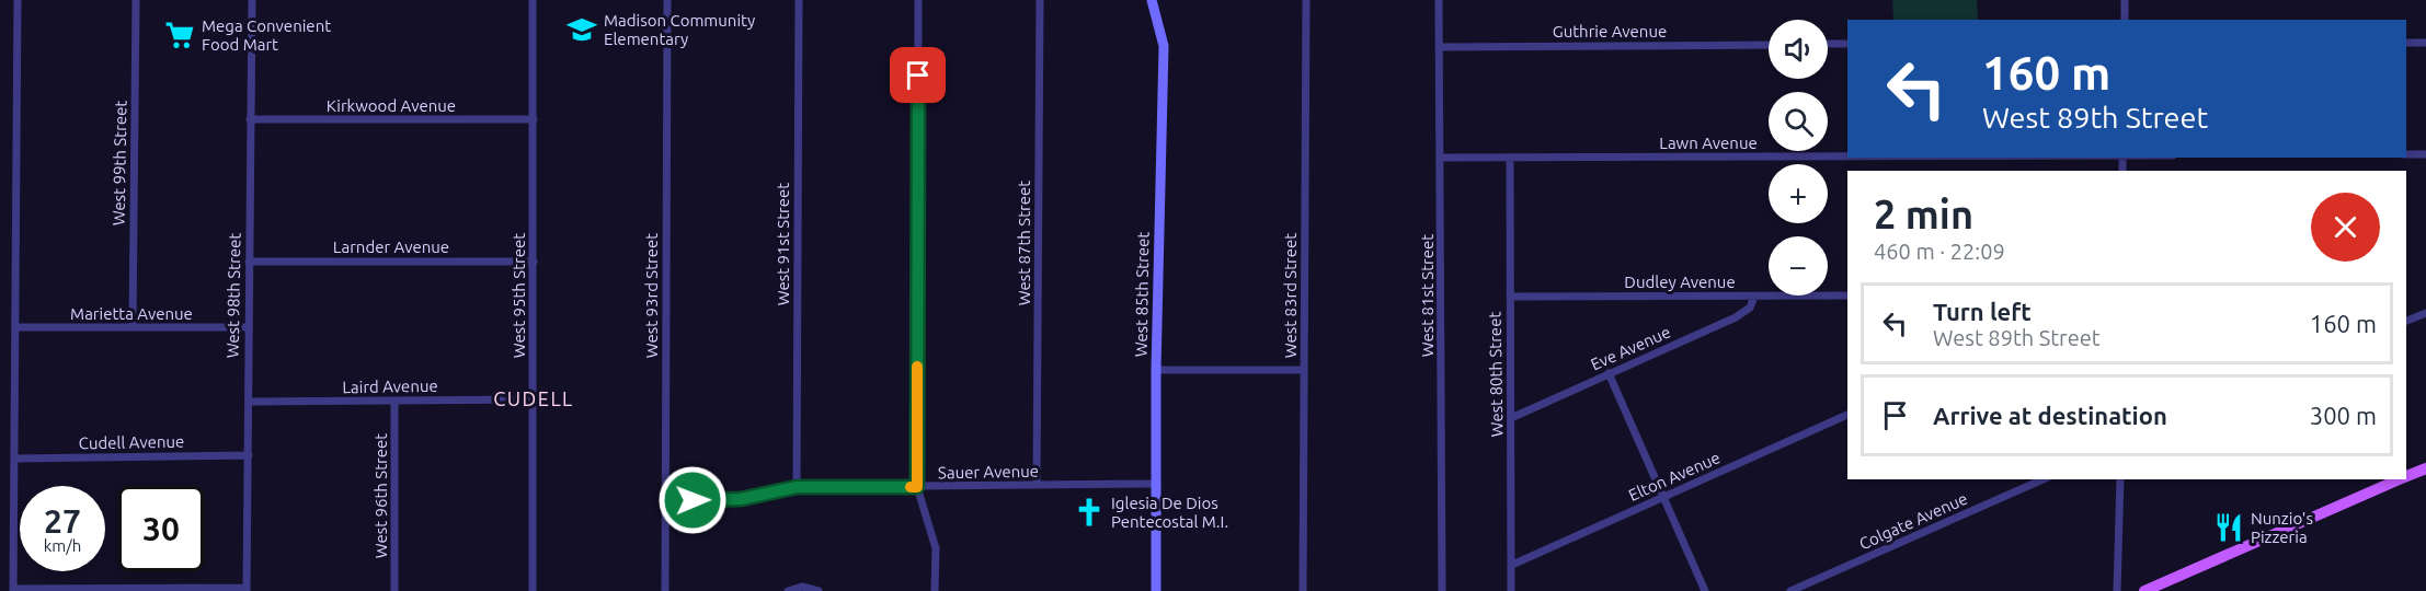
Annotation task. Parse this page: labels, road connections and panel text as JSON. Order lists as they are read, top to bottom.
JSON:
{
  "streets": {
    "street": [
      "Guthrie Avenue",
      "Kirkwood Avenue",
      "Lawn Avenue",
      "West 99th Street",
      "West 87th Street",
      "West 91st Street",
      "Larnder Avenue",
      "Dudley Avenue",
      "West 85th Street",
      "West 98th Street",
      "West 95th Street",
      "West 93rd Street",
      "West 83rd Street",
      "West 81st Street",
      "Marietta Avenue",
      "Eve Avenue",
      "West 80th Street",
      "Laird Avenue",
      "Cudell Avenue",
      "Sauer Avenue",
      "Elton Avenue",
      "West 96th Street",
      "Colgate Avenue"
    ]
  },
  "crossings": [
    ["Guthrie Avenue", "West 81st Street"],
    ["Kirkwood Avenue", "West 98th Street"],
    ["Kirkwood Avenue", "West 95th Street"],
    ["Lawn Avenue", "West 81st Street"],
    ["Lawn Avenue", "West 80th Street"],
    ["West 99th Street", "Marietta Avenue"],
    ["West 87th Street", "Sauer Avenue"],
    ["West 91st Street", "Sauer Avenue"],
    ["Larnder Avenue", "West 98th Street"],
    ["Larnder Avenue", "West 95th Street"],
    ["Dudley Avenue", "Eve Avenue"],
    ["Dudley Avenue", "West 80th Street"],
    ["West 85th Street", "Sauer Avenue"],
    ["West 98th Street", "Marietta Avenue"],
    ["West 98th Street", "Laird Avenue"],
    ["West 98th Street", "Cudell Avenue"],
    ["West 95th Street", "Laird Avenue"],
    ["West 93rd Street", "Sauer Avenue"],
    ["Eve Avenue", "West 80th Street"],
    ["West 80th Street", "Elton Avenue"],
    ["Laird Avenue", "West 96th Street"]
  ],
  "districts": ["CUDELL"],
  "places": {
    "school or university": ["Madison Community Elementary"],
    "supermarket": ["Mega Convenient Food Mart"],
    "church": ["Iglesia De Dios Pentecostal M.I."],
    "restaurant": ["Nunzio's Pizzeria"]
  },
  "page": {
    "map_buttons": ["+", "−"],
    "turn": ["160 m", "West 89th Street"],
    "heading": ["2 min", "460 m · 22:09"],
    "list": [
      {
        "name": "Turn left",
        "note": "West 89th Street",
        "value": "160 m"
      },
      {
        "name": "Arrive at destination",
        "value": "300 m"
      }
    ],
    "speed": "27 km/h",
    "limit": "30"
  }
}
